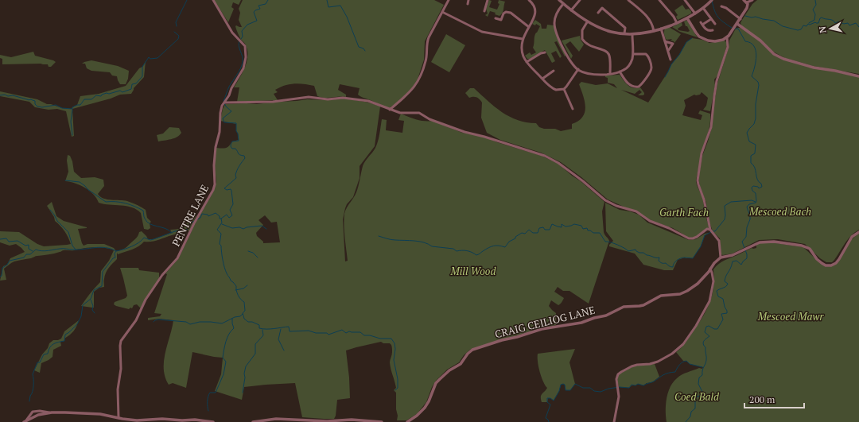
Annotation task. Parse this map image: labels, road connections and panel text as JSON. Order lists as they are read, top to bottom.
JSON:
{
  "streets": {
    "street": ["PENTRE LANE", "CRAIG CEILIOG LANE"]
  },
  "parks": [
    "Mescoed Bach",
    "Garth Fach",
    "Mill Wood",
    "Mescoed Mawr",
    "Coed Bald"
  ],
  "scale_bar": "200 m",
  "north": "left"
}
